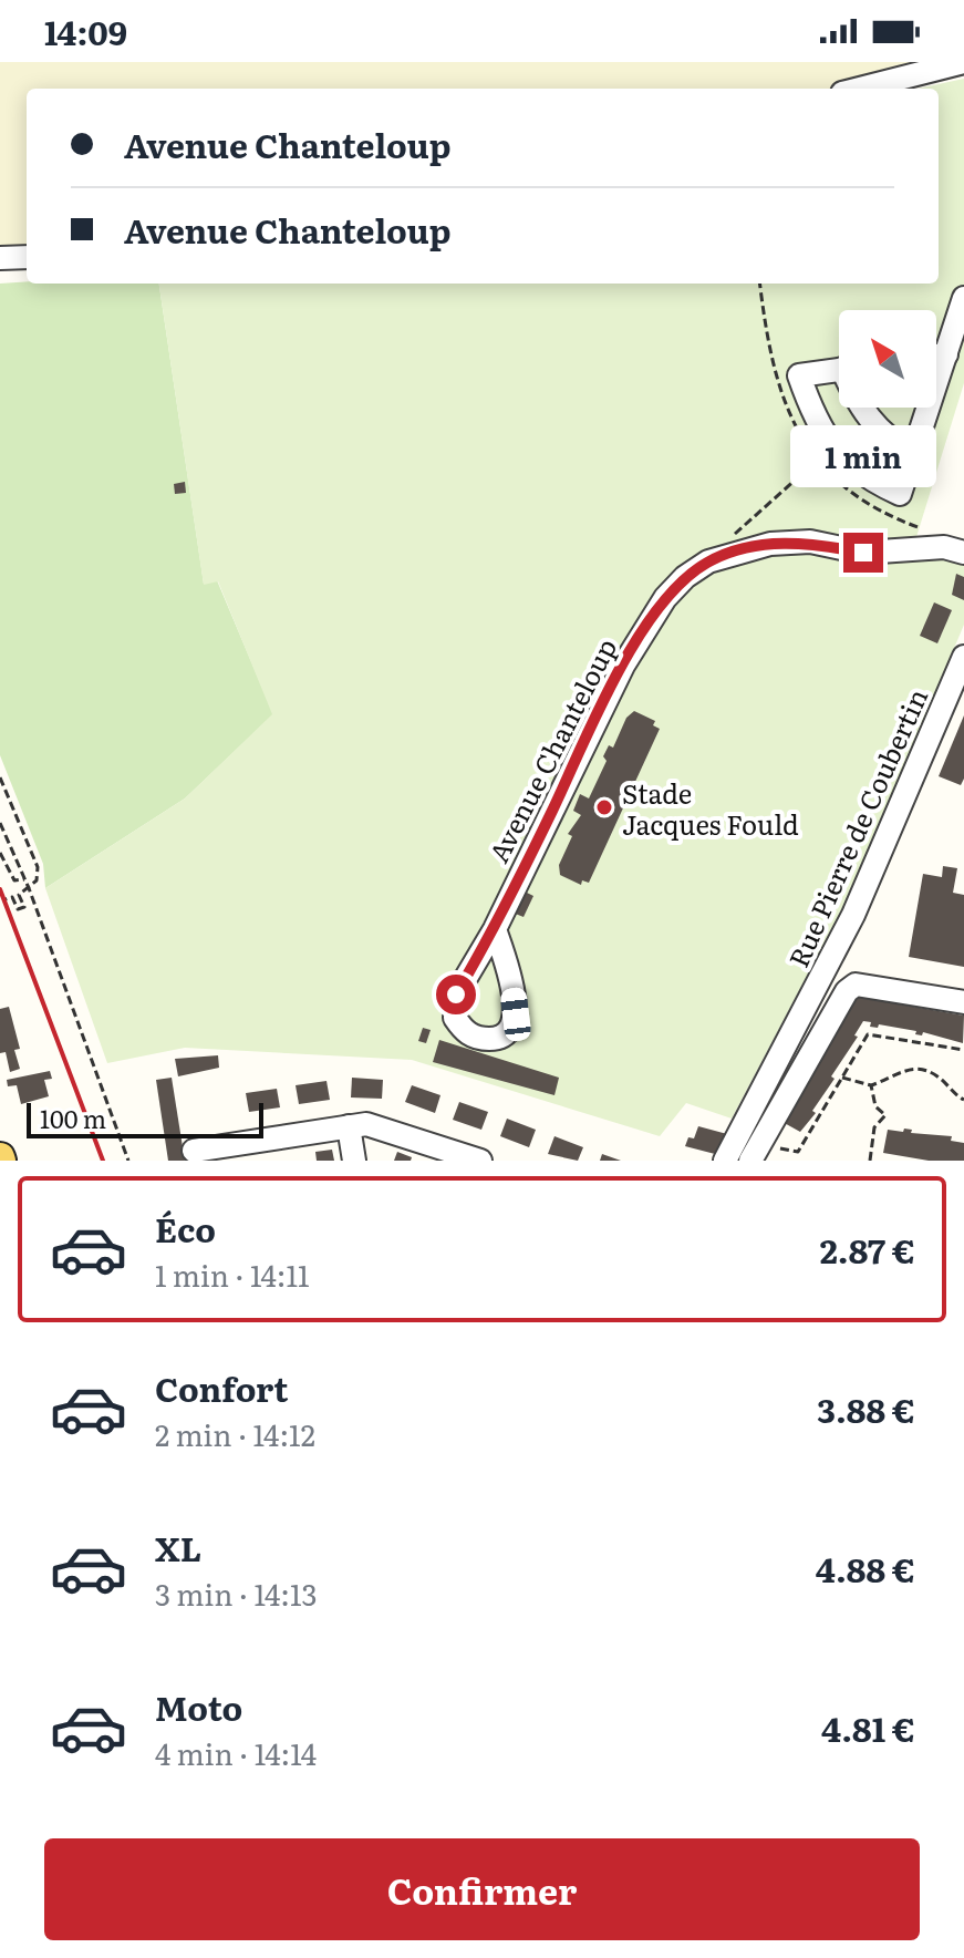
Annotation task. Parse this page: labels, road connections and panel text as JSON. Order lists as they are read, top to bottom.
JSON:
{
  "streets": {
    "street": ["Avenue Chanteloup", "Rue Pierre de Coubertin"]
  },
  "places": ["Stade Jacques Fould"],
  "scale_bar": "100 m",
  "north": "top left",
  "page": {
    "status": "14:09",
    "banner": ["Avenue Chanteloup", "Avenue Chanteloup"],
    "bubble": "1 min",
    "scale": "100 m",
    "list": [
      {
        "name": "Éco",
        "note": "1 min · 14:11",
        "value": "2.87 €"
      },
      {
        "name": "Confort",
        "note": "2 min · 14:12",
        "value": "3.88 €"
      },
      {
        "name": "XL",
        "note": "3 min · 14:13",
        "value": "4.88 €"
      },
      {
        "name": "Moto",
        "note": "4 min · 14:14",
        "value": "4.81 €"
      }
    ],
    "buttons": "Confirmer"
  }
}
